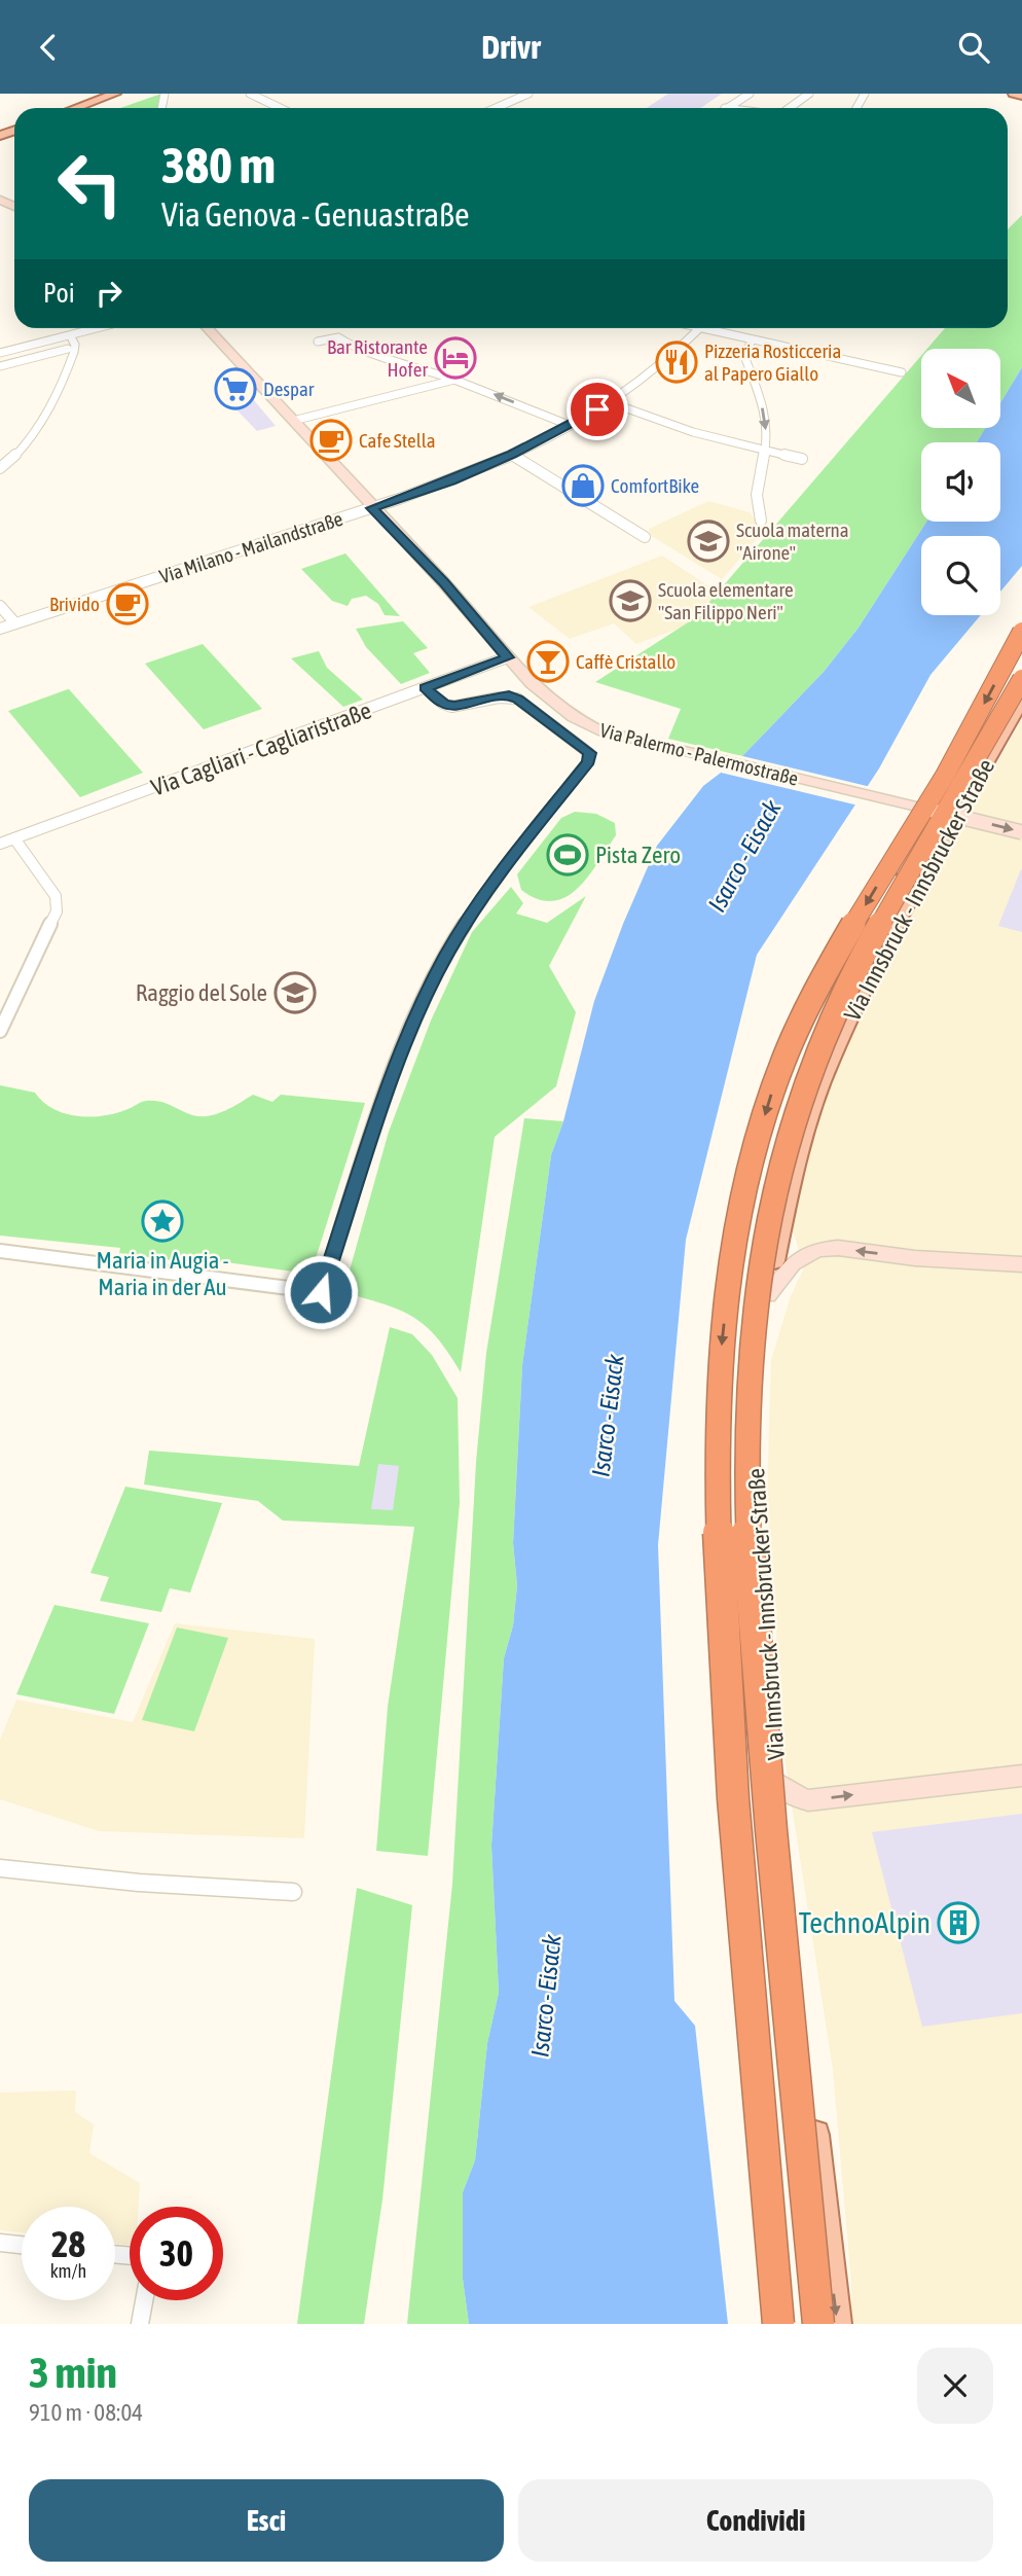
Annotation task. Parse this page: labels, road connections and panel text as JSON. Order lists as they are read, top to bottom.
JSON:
{
  "streets": {
    "main road": ["Via Innsbruck - Innsbrucker Straße"],
    "street": ["Via Milano - Mailandstraße", "Via Cagliari - Cagliaristraße", "Via Palermo - Palermostraße"]
  },
  "crossings": [
    ["Via Milano - Mailandstraße", "Via Palermo - Palermostraße"],
    ["Via Cagliari - Cagliaristraße", "Via Palermo - Palermostraße"]
  ],
  "water": ["Isarco - Eisack"],
  "places": {
    "hotel": ["Bar Ristorante Hofer"],
    "restaurant": ["Pizzeria Rosticceria al Papero Giallo"],
    "supermarket": ["Despar"],
    "cafe": ["Cafe Stella", "Brivido"],
    "shop": ["ComfortBike"],
    "school or university": ["Scuola materna \"Airone\"", "Scuola elementare \"San Filippo Neri\"", "Raggio del Sole"],
    "bar": ["Caffè Cristallo"],
    "sports": ["Pista Zero"],
    "place": ["Maria in Augia - Maria in der Au"],
    "building": ["TechnoAlpin"]
  },
  "north": "top left",
  "page": {
    "header": "Drivr",
    "turn": ["380 m", "Via Genova - Genuastraße"],
    "then": "Poi",
    "speed": "28 km/h",
    "limit": "30",
    "heading": ["3 min", "910 m · 08:04"],
    "buttons": ["Esci", "Condividi"]
  }
}
